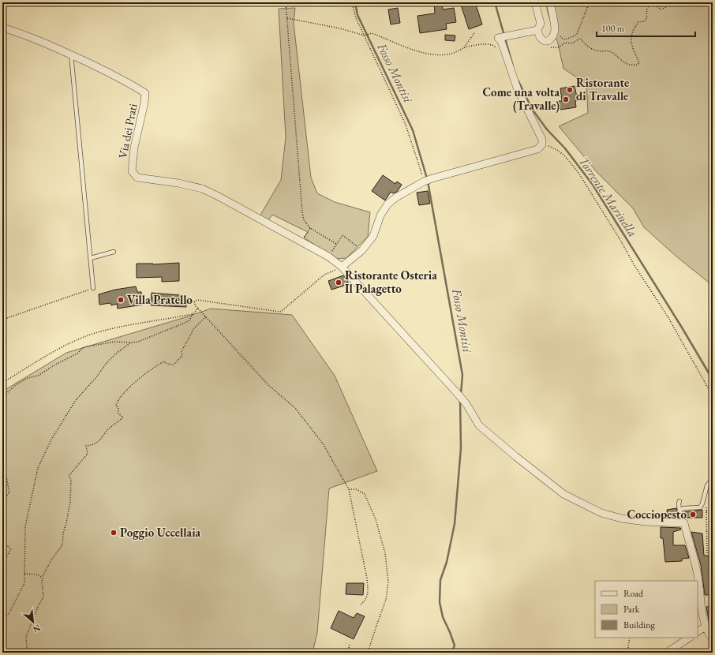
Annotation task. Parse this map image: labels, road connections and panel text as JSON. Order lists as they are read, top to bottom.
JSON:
{
  "streets": {
    "street": ["Via dei Prati"]
  },
  "water": ["Fosso Montisi", "Torrente Marinella"],
  "places": [
    "Ristorante di Travalle",
    "Come una volta (Travalle)",
    "Ristorante Osteria Il Palagetto",
    "Villa Pratello",
    "Cocciopesto",
    "Poggio Uccellaia"
  ],
  "legend": ["Road", "Park", "Building"],
  "scale_bar": "100 m",
  "north": "bottom right"
}
